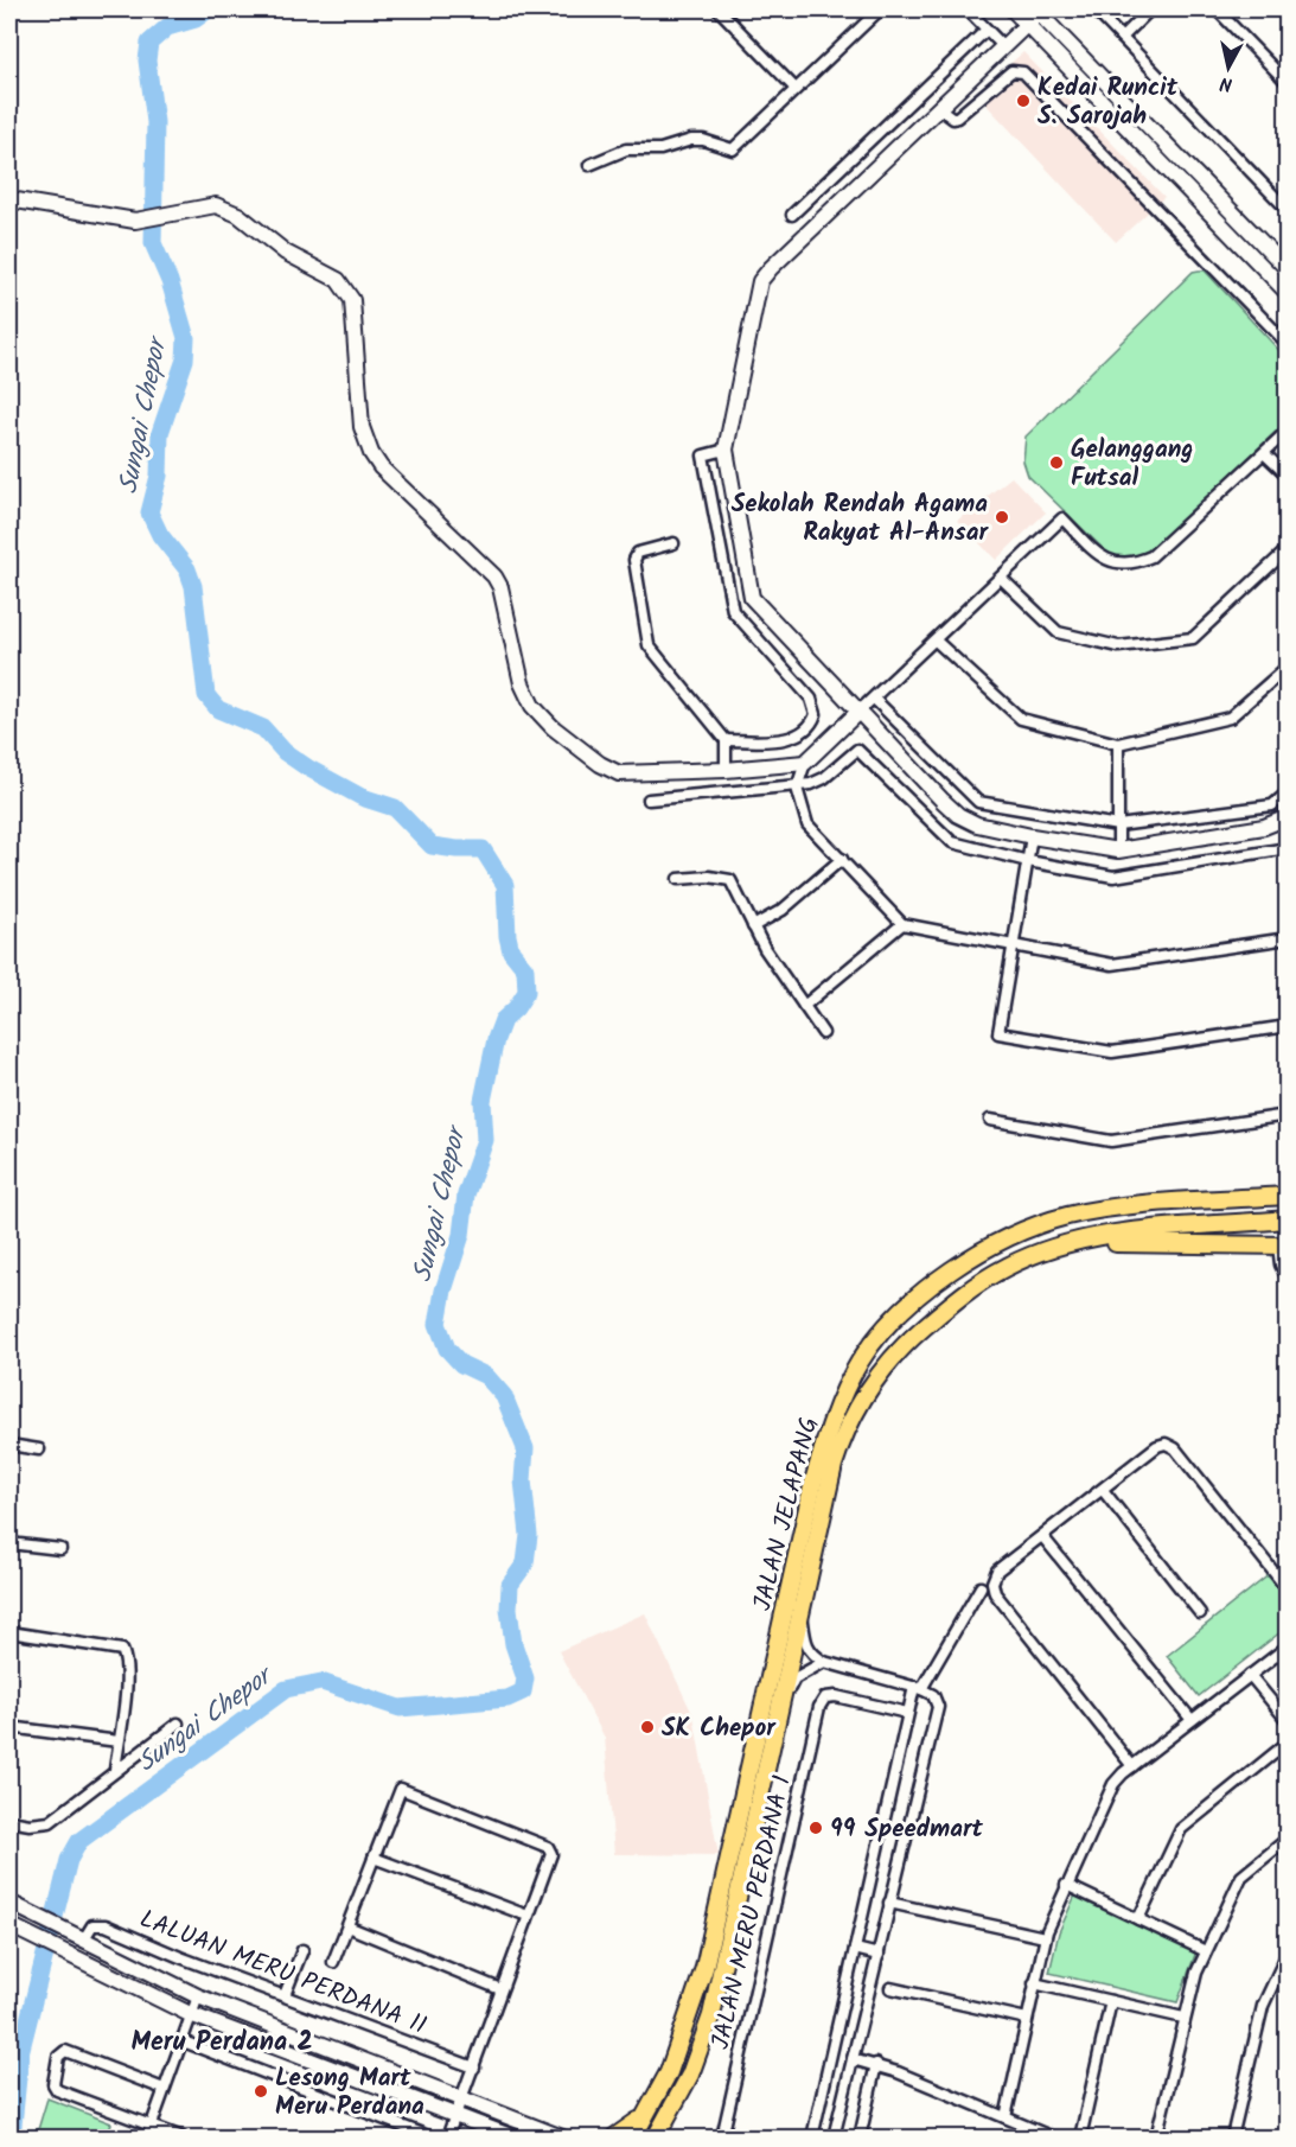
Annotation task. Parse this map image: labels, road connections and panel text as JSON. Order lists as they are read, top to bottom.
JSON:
{
  "streets": {
    "main road": ["JALAN JELAPANG"],
    "street": ["JALAN MERU PERDANA 1", "LALUAN MERU PERDANA 11"]
  },
  "districts": ["Meru Perdana 2"],
  "water": ["Sungai Chepor"],
  "places": [
    "Kedai Runcit S. Sarojah",
    "Gelanggang Futsal",
    "Sekolah Rendah Agama Rakyat Al-Ansar",
    "SK Chepor",
    "99 Speedmart",
    "Lesong Mart Meru Perdana"
  ],
  "north": "bottom"
}
